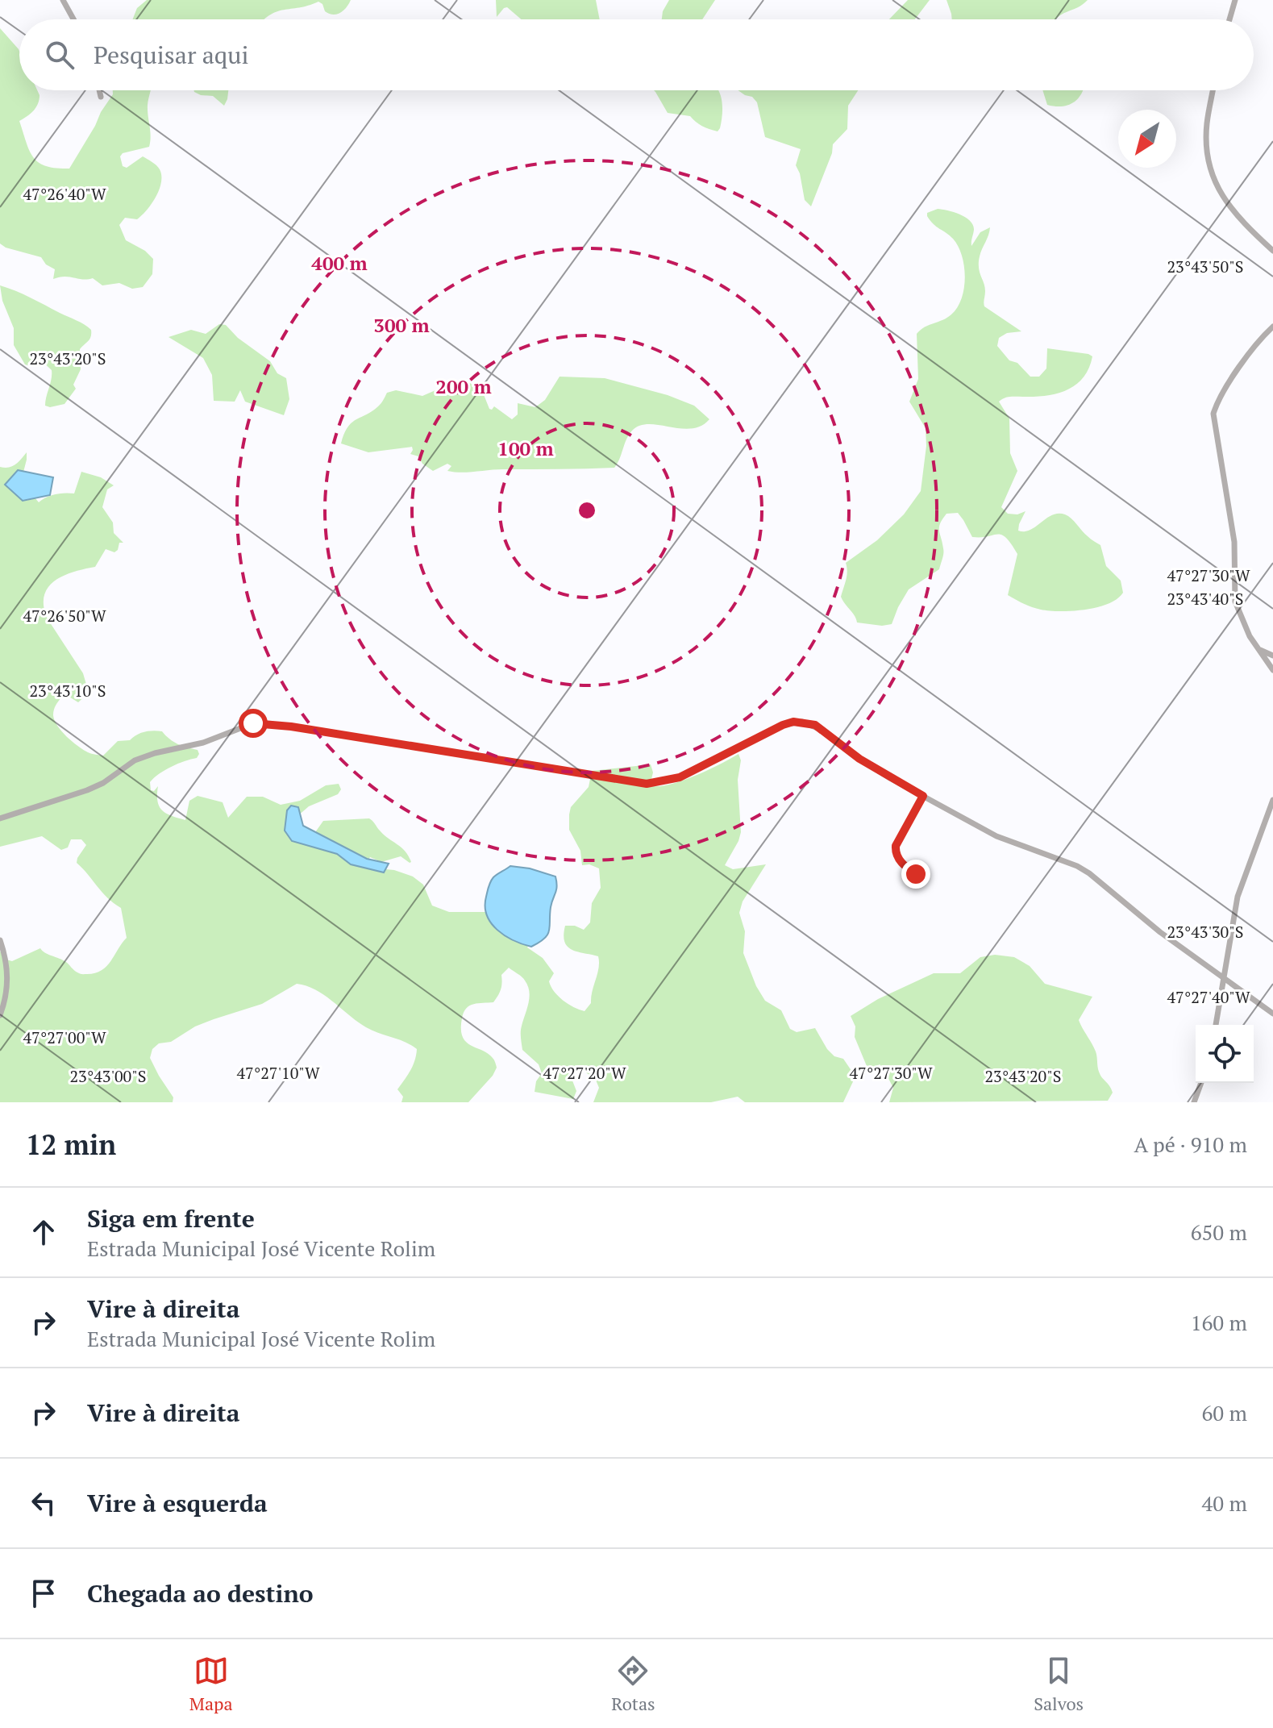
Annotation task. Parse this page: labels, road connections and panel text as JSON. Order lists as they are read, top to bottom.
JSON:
{
  "north": "bottom left",
  "page": {
    "search": "Pesquisar aqui",
    "heading": ["12 min", "A pé · 910 m"],
    "list": [
      ["Siga em frente", "Estrada Municipal José Vicente Rolim", "650 m"],
      ["Vire à direita", "Estrada Municipal José Vicente Rolim", "160 m"],
      ["Vire à direita", "60 m"],
      ["Vire à esquerda", "40 m"],
      "Chegada ao destino"
    ],
    "nav": ["Mapa", "Rotas", "Salvos"]
  },
  "coordinates": [
    "47°26'40\"W",
    "23°43'50\"S",
    "23°43'20\"S",
    "47°27'30\"W",
    "23°43'40\"S",
    "47°26'50\"W",
    "23°43'10\"S",
    "23°43'30\"S",
    "47°27'40\"W",
    "47°27'00\"W",
    "47°27'10\"W",
    "47°27'20\"W",
    "23°43'00\"S"
  ],
  "rings": [
    "400 m",
    "300 m",
    "200 m",
    "100 m"
  ]
}
